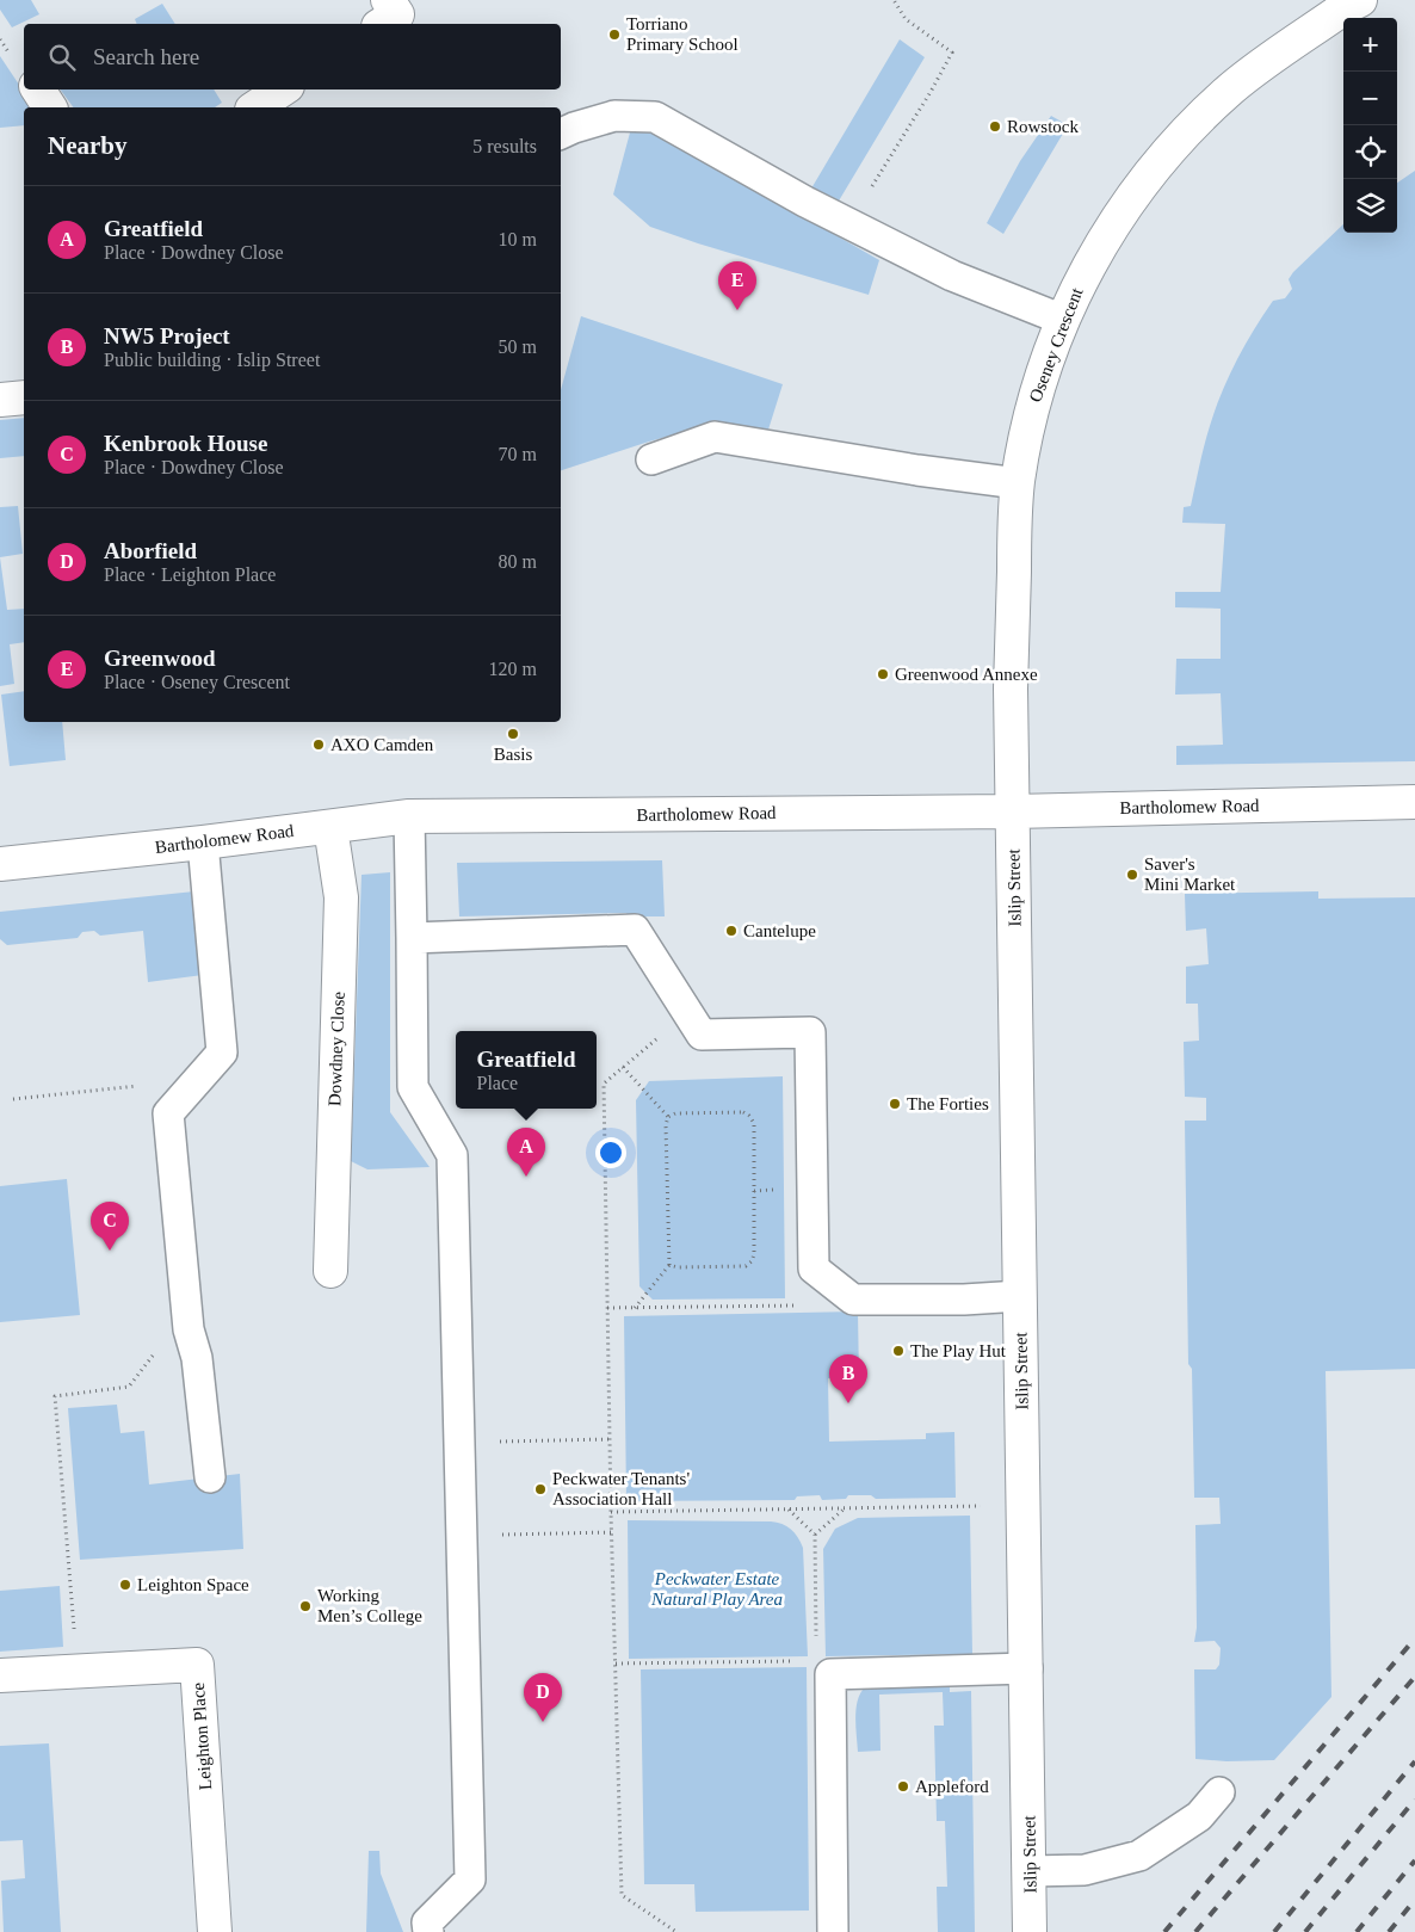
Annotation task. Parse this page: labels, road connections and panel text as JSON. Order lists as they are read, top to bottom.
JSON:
{
  "streets": {
    "street": [
      "Oseney Crescent",
      "Bartholomew Road",
      "Islip Street",
      "Dowdney Close",
      "Leighton Place"
    ]
  },
  "crossings": [
    ["Oseney Crescent", "Bartholomew Road"],
    ["Oseney Crescent", "Islip Street"],
    ["Bartholomew Road", "Islip Street"],
    ["Bartholomew Road", "Dowdney Close"]
  ],
  "parks": ["Peckwater Estate Natural Play Area"],
  "places": [
    "Torriano Primary School",
    "Rowstock",
    "Greenwood Annexe",
    "Basis",
    "AXO Camden",
    "Saver's Mini Market",
    "Cantelupe",
    "The Forties",
    "The Play Hut",
    "Peckwater Tenants' Association Hall",
    "Leighton Space",
    "Working Men’s College",
    "Appleford"
  ],
  "page": {
    "map_buttons": ["+", "−"],
    "search": "Search here",
    "heading": ["Nearby", "5 results"],
    "list": [
      {
        "mark": "A",
        "name": "Greatfield",
        "note": "Place · Dowdney Close",
        "value": "10 m"
      },
      {
        "mark": "B",
        "name": "NW5 Project",
        "note": "Public building · Islip Street",
        "value": "50 m"
      },
      {
        "mark": "C",
        "name": "Kenbrook House",
        "note": "Place · Dowdney Close",
        "value": "70 m"
      },
      {
        "mark": "D",
        "name": "Aborfield",
        "note": "Place · Leighton Place",
        "value": "80 m"
      },
      {
        "mark": "E",
        "name": "Greenwood",
        "note": "Place · Oseney Crescent",
        "value": "120 m"
      }
    ],
    "pins": [
      "E",
      "A",
      "C",
      "B",
      "D"
    ],
    "popup": ["Greatfield", "Place"]
  }
}
